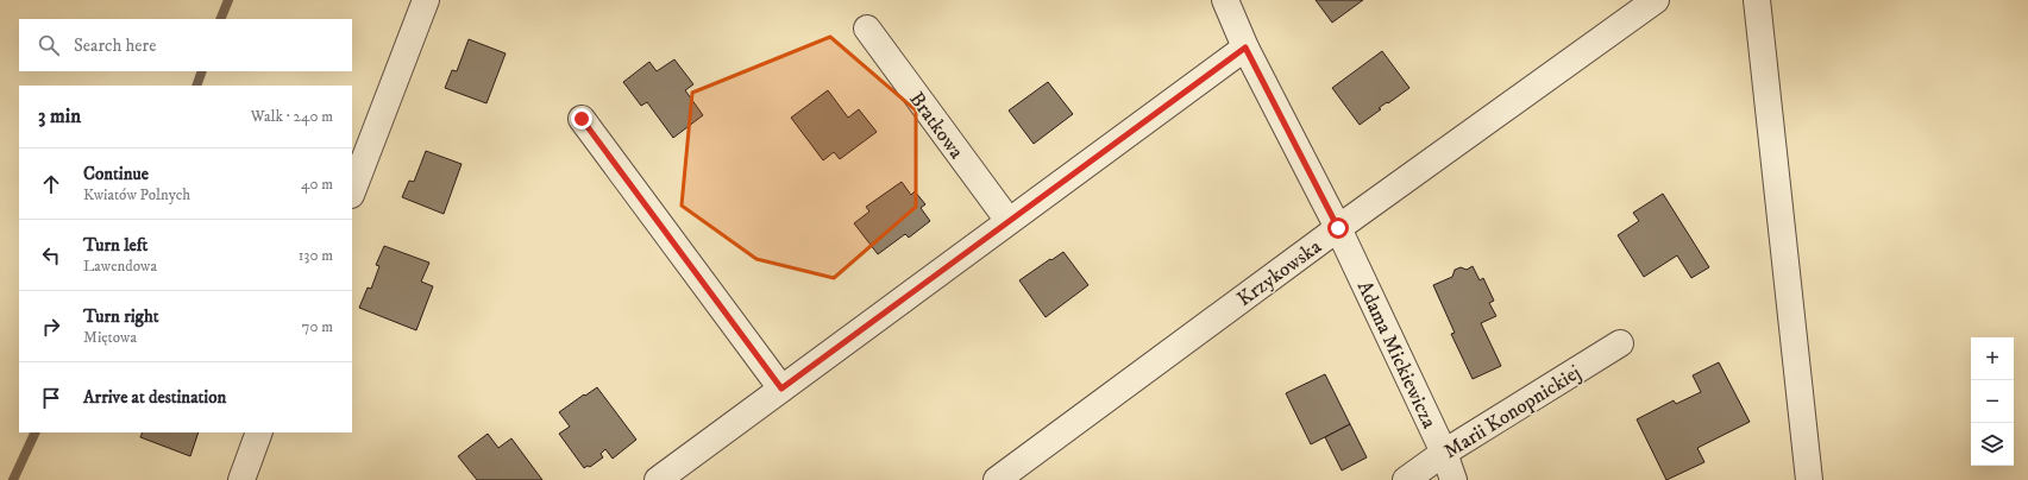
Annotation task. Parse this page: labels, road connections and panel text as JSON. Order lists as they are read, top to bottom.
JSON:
{
  "streets": {
    "street": [
      "Bratkowa",
      "Krzykowska",
      "Adama Mickiewicza",
      "Marii Konopnickiej"
    ]
  },
  "crossings": [
    ["Krzykowska", "Adama Mickiewicza"],
    ["Adama Mickiewicza", "Marii Konopnickiej"]
  ],
  "page": {
    "search": "Search here",
    "heading": ["3 min", "Walk · 240 m"],
    "list": [
      ["Continue", "Kwiatów Polnych", "40 m"],
      ["Turn left", "Lawendowa", "130 m"],
      ["Turn right", "Miętowa", "70 m"],
      "Arrive at destination"
    ],
    "map_buttons": ["+", "−"]
  }
}
